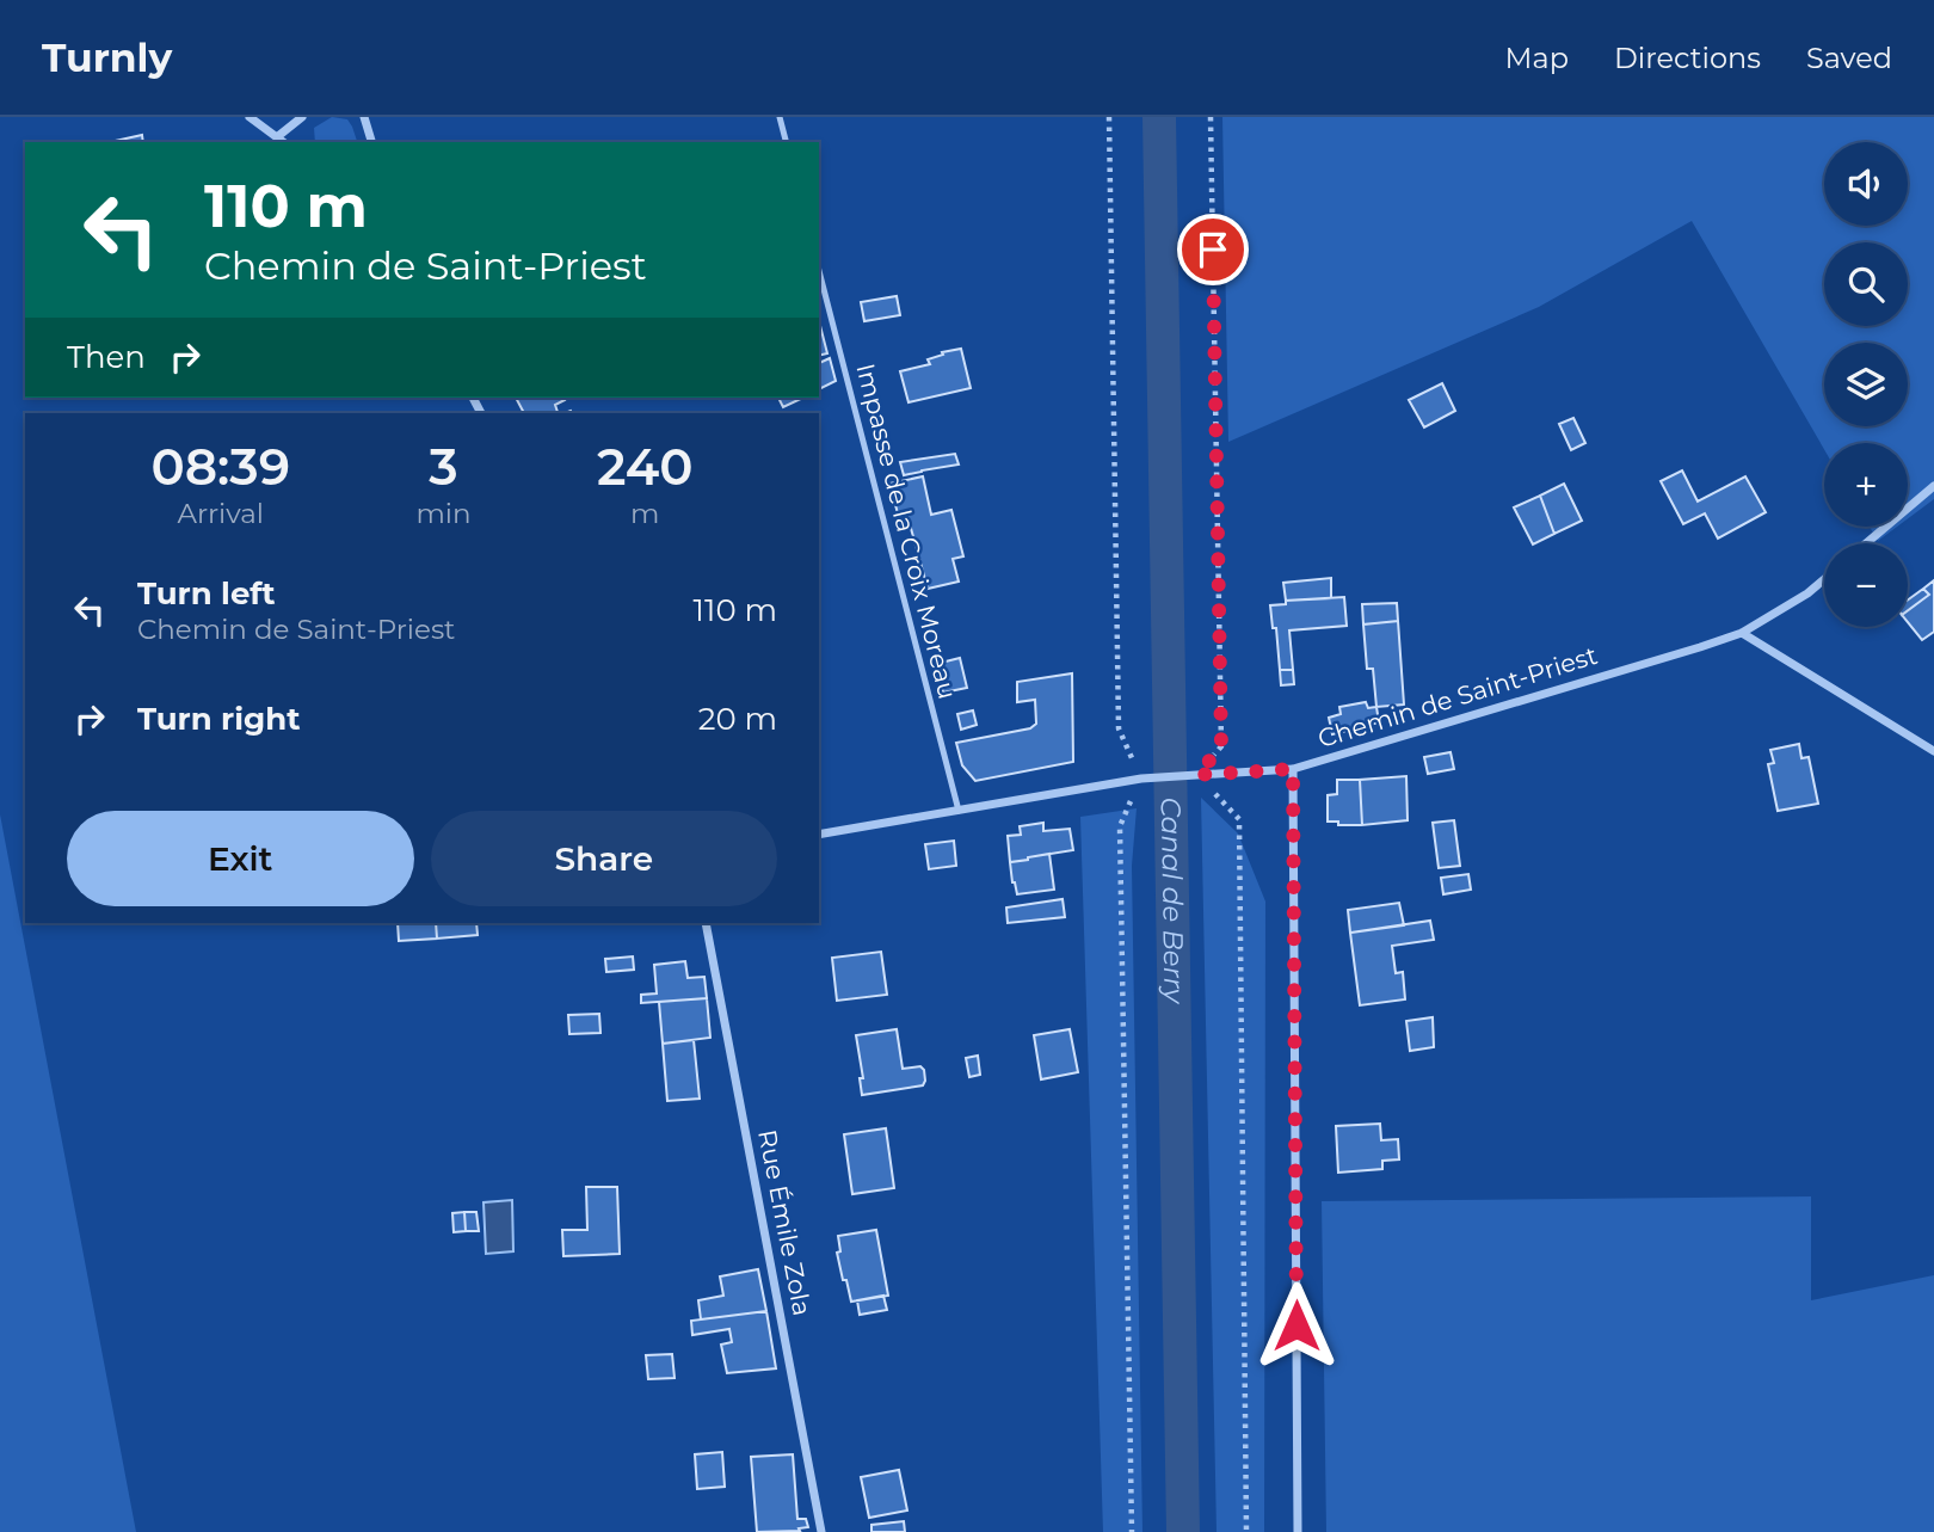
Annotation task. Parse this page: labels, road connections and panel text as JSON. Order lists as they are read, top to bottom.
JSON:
{
  "streets": {
    "street": ["Chemin de Saint-Priest", "Rue Émile Zola"],
    "lane": ["Impasse de la Croix Moreau"]
  },
  "crossings": [
    ["Impasse de la Croix Moreau", "Chemin de Saint-Priest"]
  ],
  "water": ["Canal de Berry"],
  "page": {
    "header": "Turnly",
    "nav": ["Map", "Directions", "Saved"],
    "map_buttons": ["+", "−"],
    "turn": ["110 m", "Chemin de Saint-Priest"],
    "then": "Then",
    "eta": [
      "08:39",
      "Arrival",
      "3",
      "min",
      "240",
      "m"
    ],
    "list": [
      {
        "name": "Turn left",
        "note": "Chemin de Saint-Priest",
        "value": "110 m"
      },
      {
        "name": "Turn right",
        "value": "20 m"
      }
    ],
    "buttons": ["Exit", "Share"]
  }
}
